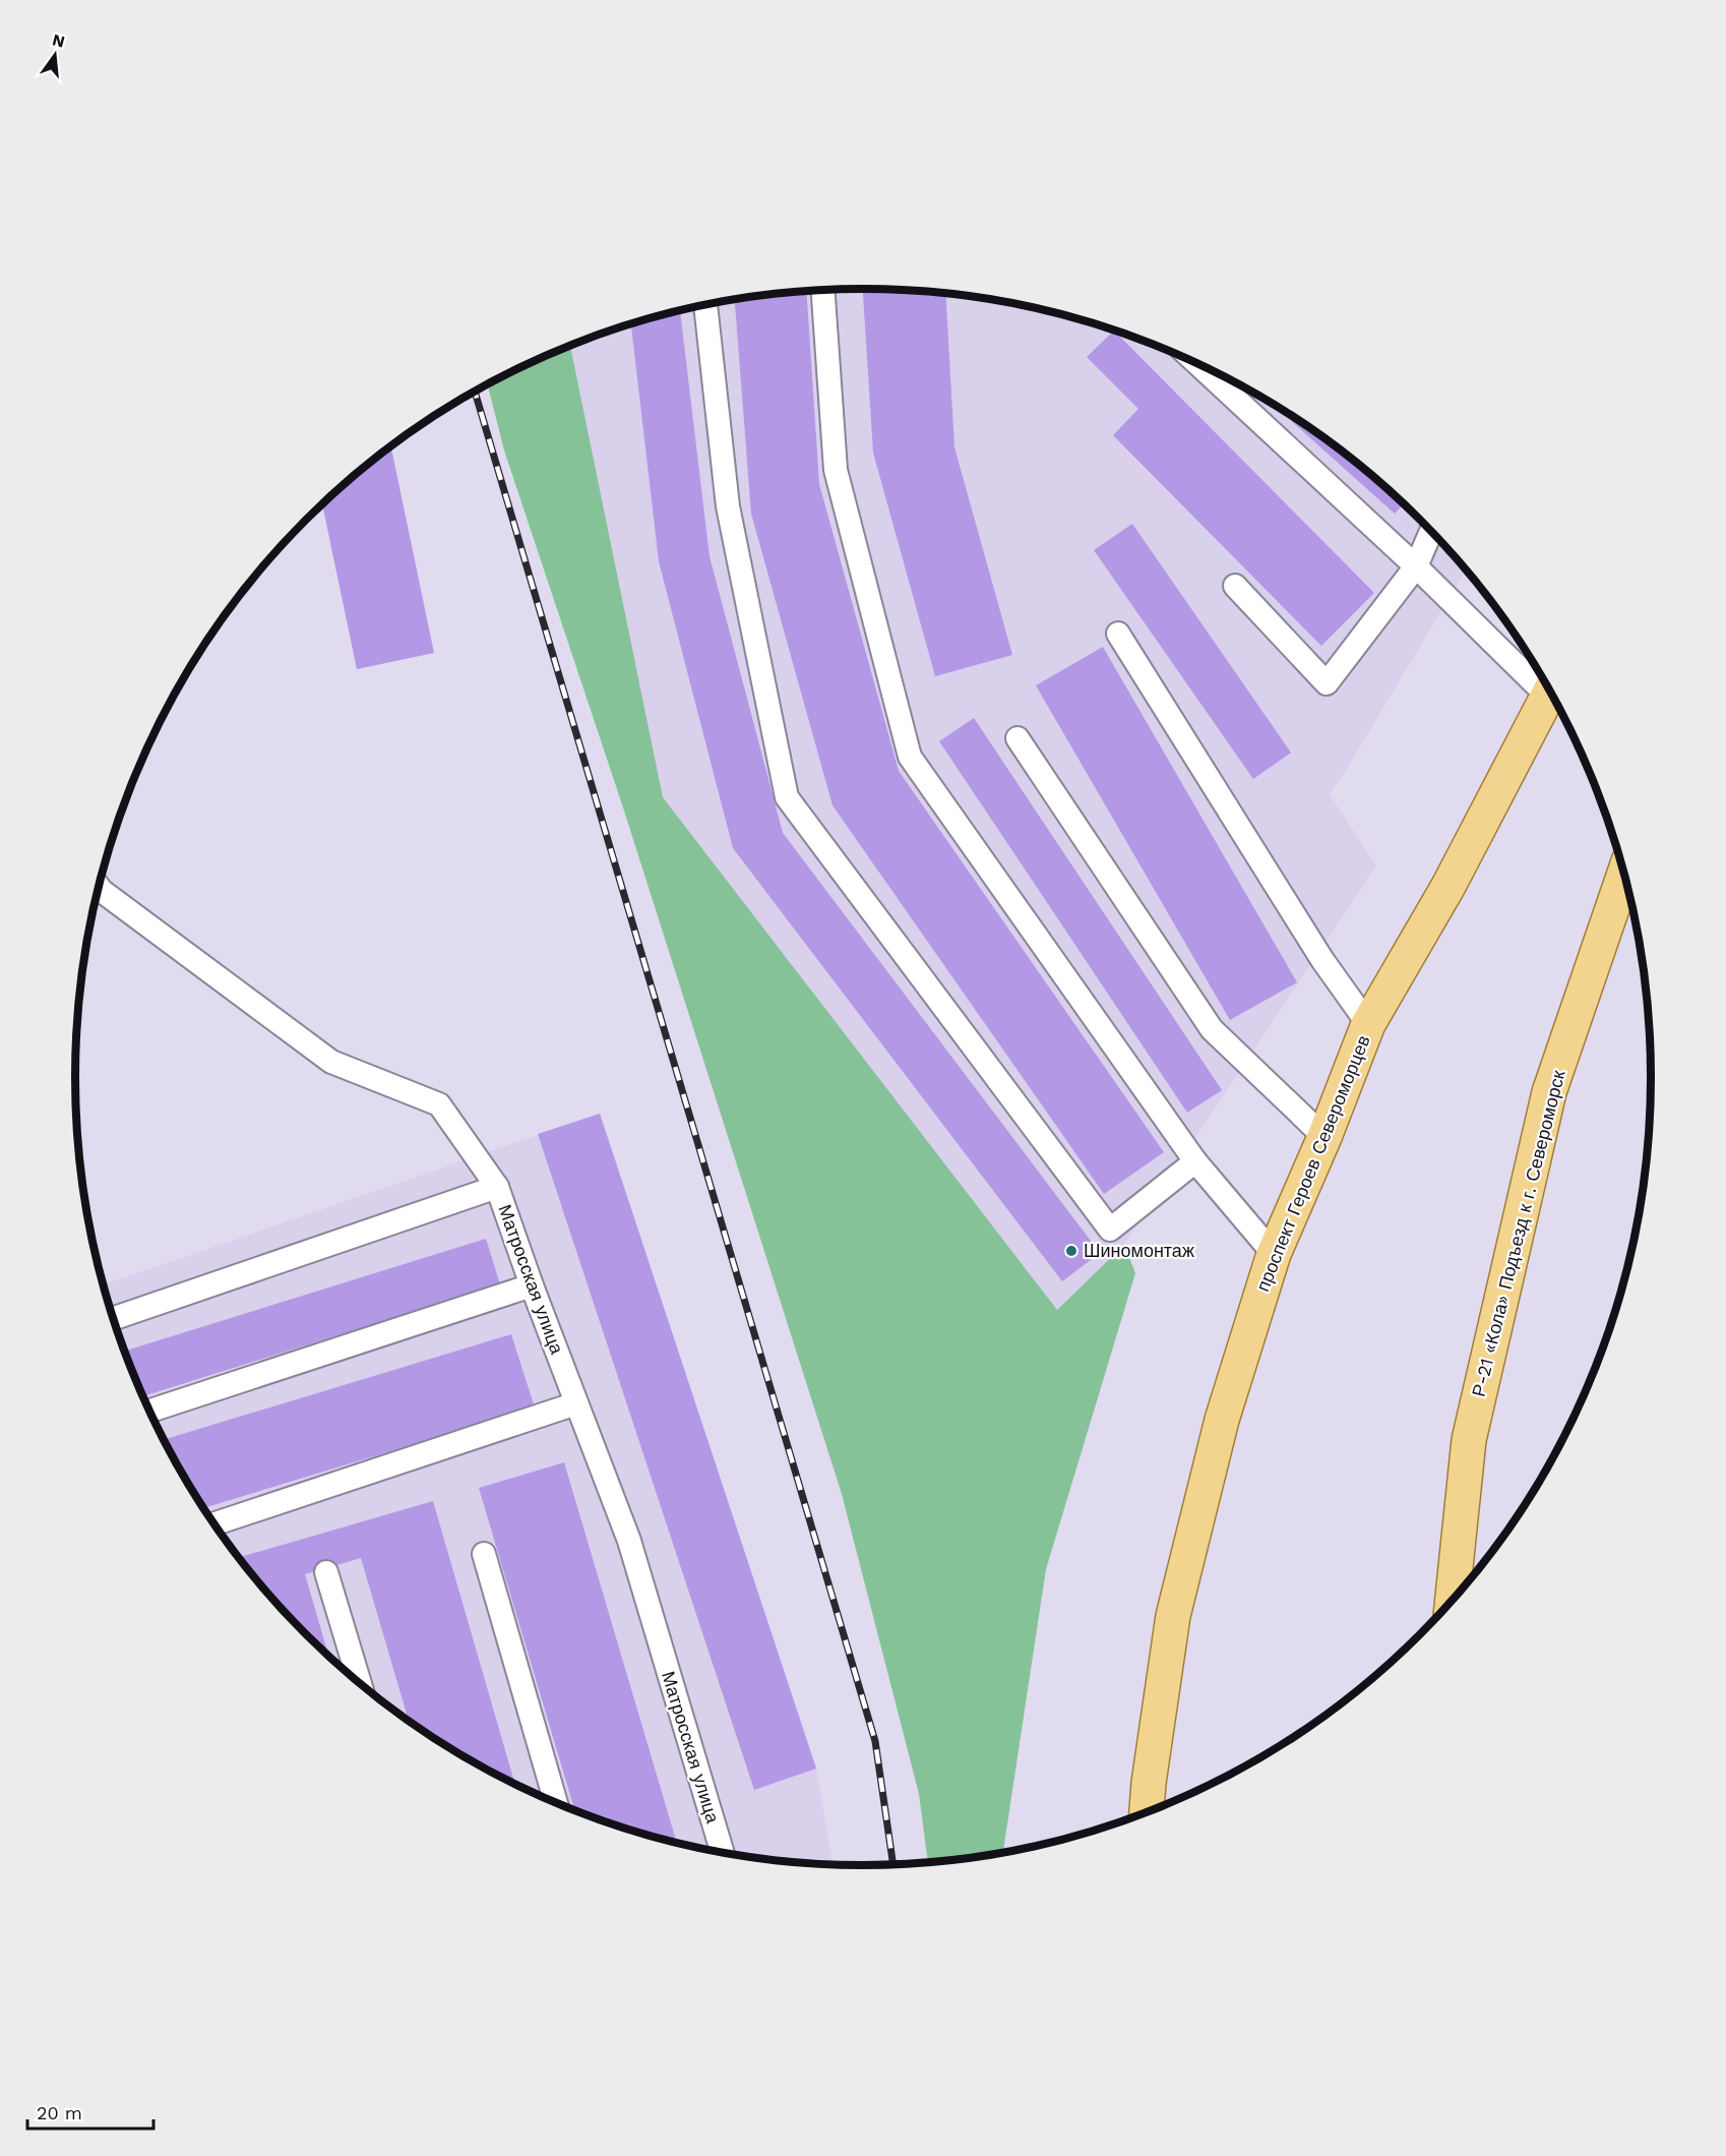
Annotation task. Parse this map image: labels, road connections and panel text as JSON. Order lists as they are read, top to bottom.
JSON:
{
  "streets": {
    "main road": ["проспект Героев Североморцев", "Р-21 «Кола» Подъезд к г. Североморск"],
    "lane": ["Матросская улица"]
  },
  "places": ["Шиномонтаж"],
  "scale_bar": "20 m",
  "north": "top"
}
